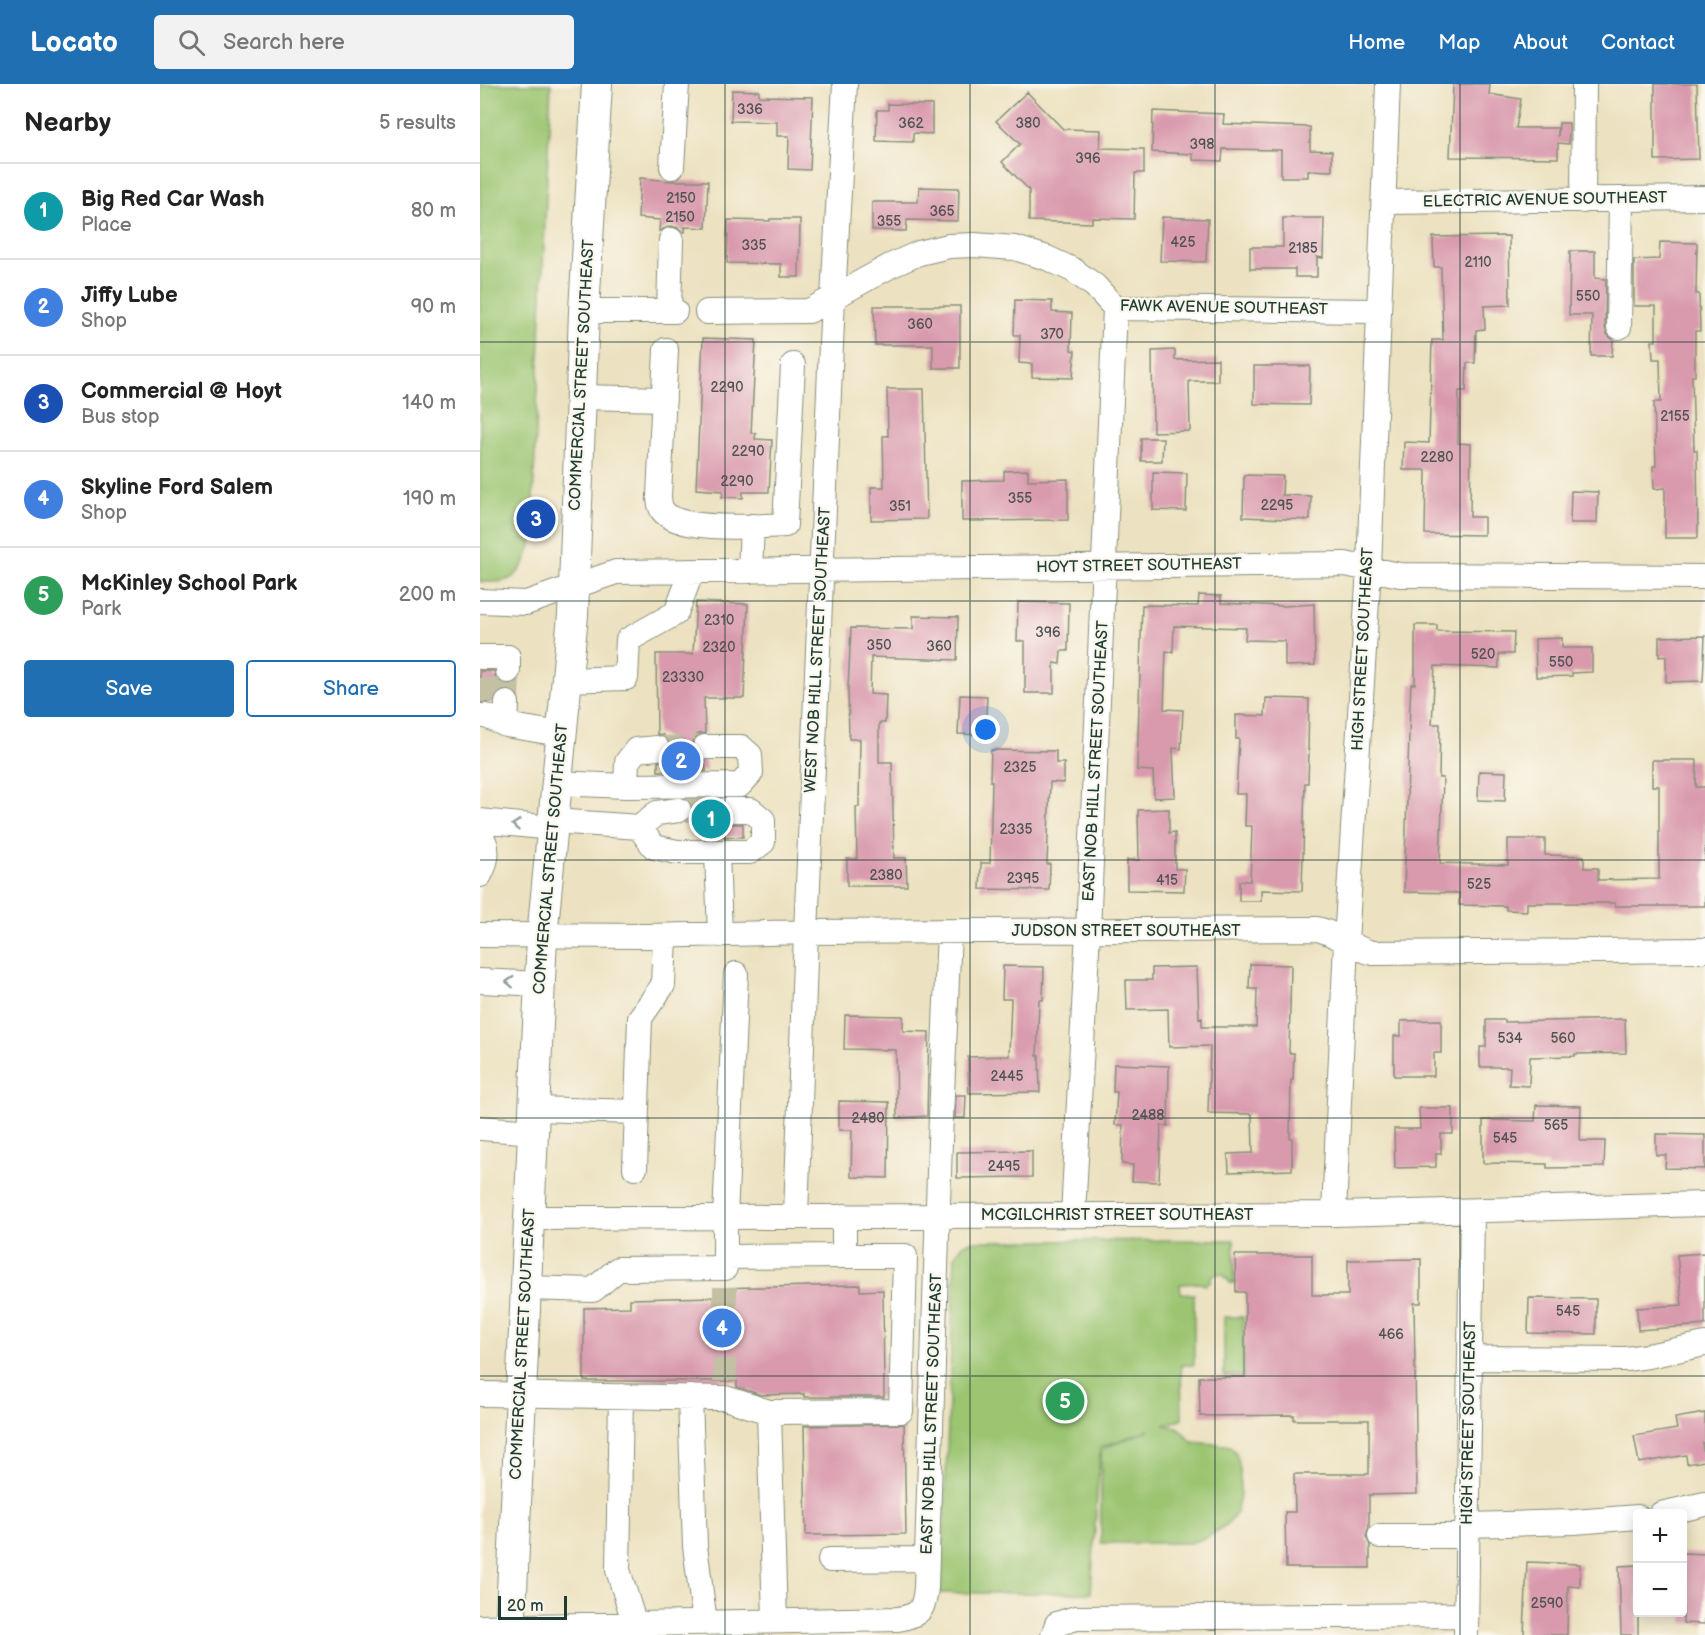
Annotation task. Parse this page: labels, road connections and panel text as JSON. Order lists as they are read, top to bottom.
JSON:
{
  "streets": {
    "main road": ["COMMERCIAL STREET SOUTHEAST"],
    "street": [
      "ELECTRIC AVENUE SOUTHEAST",
      "FAWK AVENUE SOUTHEAST",
      "HOYT STREET SOUTHEAST",
      "HIGH STREET SOUTHEAST",
      "WEST NOB HILL STREET SOUTHEAST",
      "EAST NOB HILL STREET SOUTHEAST",
      "JUDSON STREET SOUTHEAST",
      "MCGILCHRIST STREET SOUTHEAST"
    ]
  },
  "crossings": [
    ["ELECTRIC AVENUE SOUTHEAST", "HIGH STREET SOUTHEAST"],
    ["FAWK AVENUE SOUTHEAST", "HIGH STREET SOUTHEAST"],
    ["FAWK AVENUE SOUTHEAST", "WEST NOB HILL STREET SOUTHEAST"],
    ["FAWK AVENUE SOUTHEAST", "EAST NOB HILL STREET SOUTHEAST"],
    ["COMMERCIAL STREET SOUTHEAST", "HOYT STREET SOUTHEAST"],
    ["COMMERCIAL STREET SOUTHEAST", "JUDSON STREET SOUTHEAST"],
    ["COMMERCIAL STREET SOUTHEAST", "MCGILCHRIST STREET SOUTHEAST"],
    ["HOYT STREET SOUTHEAST", "HIGH STREET SOUTHEAST"],
    ["HOYT STREET SOUTHEAST", "WEST NOB HILL STREET SOUTHEAST"],
    ["HOYT STREET SOUTHEAST", "EAST NOB HILL STREET SOUTHEAST"],
    ["HIGH STREET SOUTHEAST", "JUDSON STREET SOUTHEAST"],
    ["HIGH STREET SOUTHEAST", "MCGILCHRIST STREET SOUTHEAST"],
    ["WEST NOB HILL STREET SOUTHEAST", "JUDSON STREET SOUTHEAST"],
    ["WEST NOB HILL STREET SOUTHEAST", "MCGILCHRIST STREET SOUTHEAST"],
    ["EAST NOB HILL STREET SOUTHEAST", "JUDSON STREET SOUTHEAST"],
    ["EAST NOB HILL STREET SOUTHEAST", "MCGILCHRIST STREET SOUTHEAST"]
  ],
  "house_numbers": [
    "336",
    "362",
    "380",
    "398",
    "396",
    "2150",
    "365",
    "2150",
    "355",
    "425",
    "335",
    "2185",
    "2110",
    "550",
    "360",
    "370",
    "2290",
    "2155",
    "2290",
    "2280",
    "2290",
    "355",
    "2295",
    "351",
    "2310",
    "396",
    "350",
    "360",
    "2320",
    "520",
    "550",
    "23330",
    "2325",
    "2335",
    "2380",
    "2395",
    "415",
    "525",
    "534",
    "560",
    "2445",
    "2488",
    "2480",
    "565",
    "545",
    "2495",
    "545",
    "466",
    "2590"
  ],
  "scale_bar": "20 m",
  "page": {
    "header": "Locato",
    "search": "Search here",
    "nav": [
      "Home",
      "Map",
      "About",
      "Contact"
    ],
    "heading": ["Nearby", "5 results"],
    "list": [
      {
        "mark": "1",
        "name": "Big Red Car Wash",
        "note": "Place",
        "value": "80 m"
      },
      {
        "mark": "2",
        "name": "Jiffy Lube",
        "note": "Shop",
        "value": "90 m"
      },
      {
        "mark": "3",
        "name": "Commercial @ Hoyt",
        "note": "Bus stop",
        "value": "140 m"
      },
      {
        "mark": "4",
        "name": "Skyline Ford Salem",
        "note": "Shop",
        "value": "190 m"
      },
      {
        "mark": "5",
        "name": "McKinley School Park",
        "note": "Park",
        "value": "200 m"
      }
    ],
    "pins": [
      "3",
      "2",
      "1",
      "4",
      "5"
    ],
    "buttons": ["Save", "Share"],
    "map_buttons": ["+", "−"],
    "scale": "20 m"
  }
}
